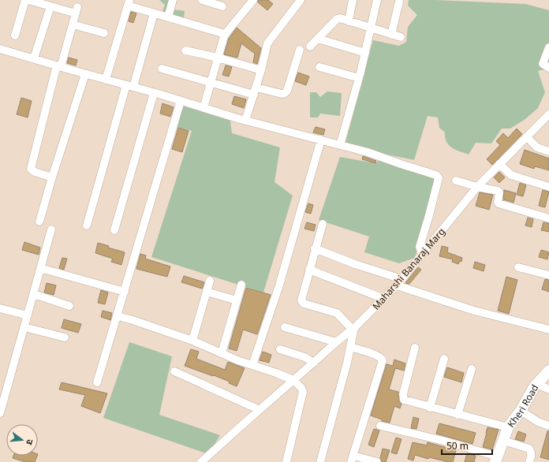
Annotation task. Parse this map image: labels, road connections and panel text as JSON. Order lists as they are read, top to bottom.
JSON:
{
  "streets": {
    "street": ["Maharshi Banaraj Marg", "Kheri Road"]
  },
  "scale_bar": "50 m",
  "north": "right"
}
